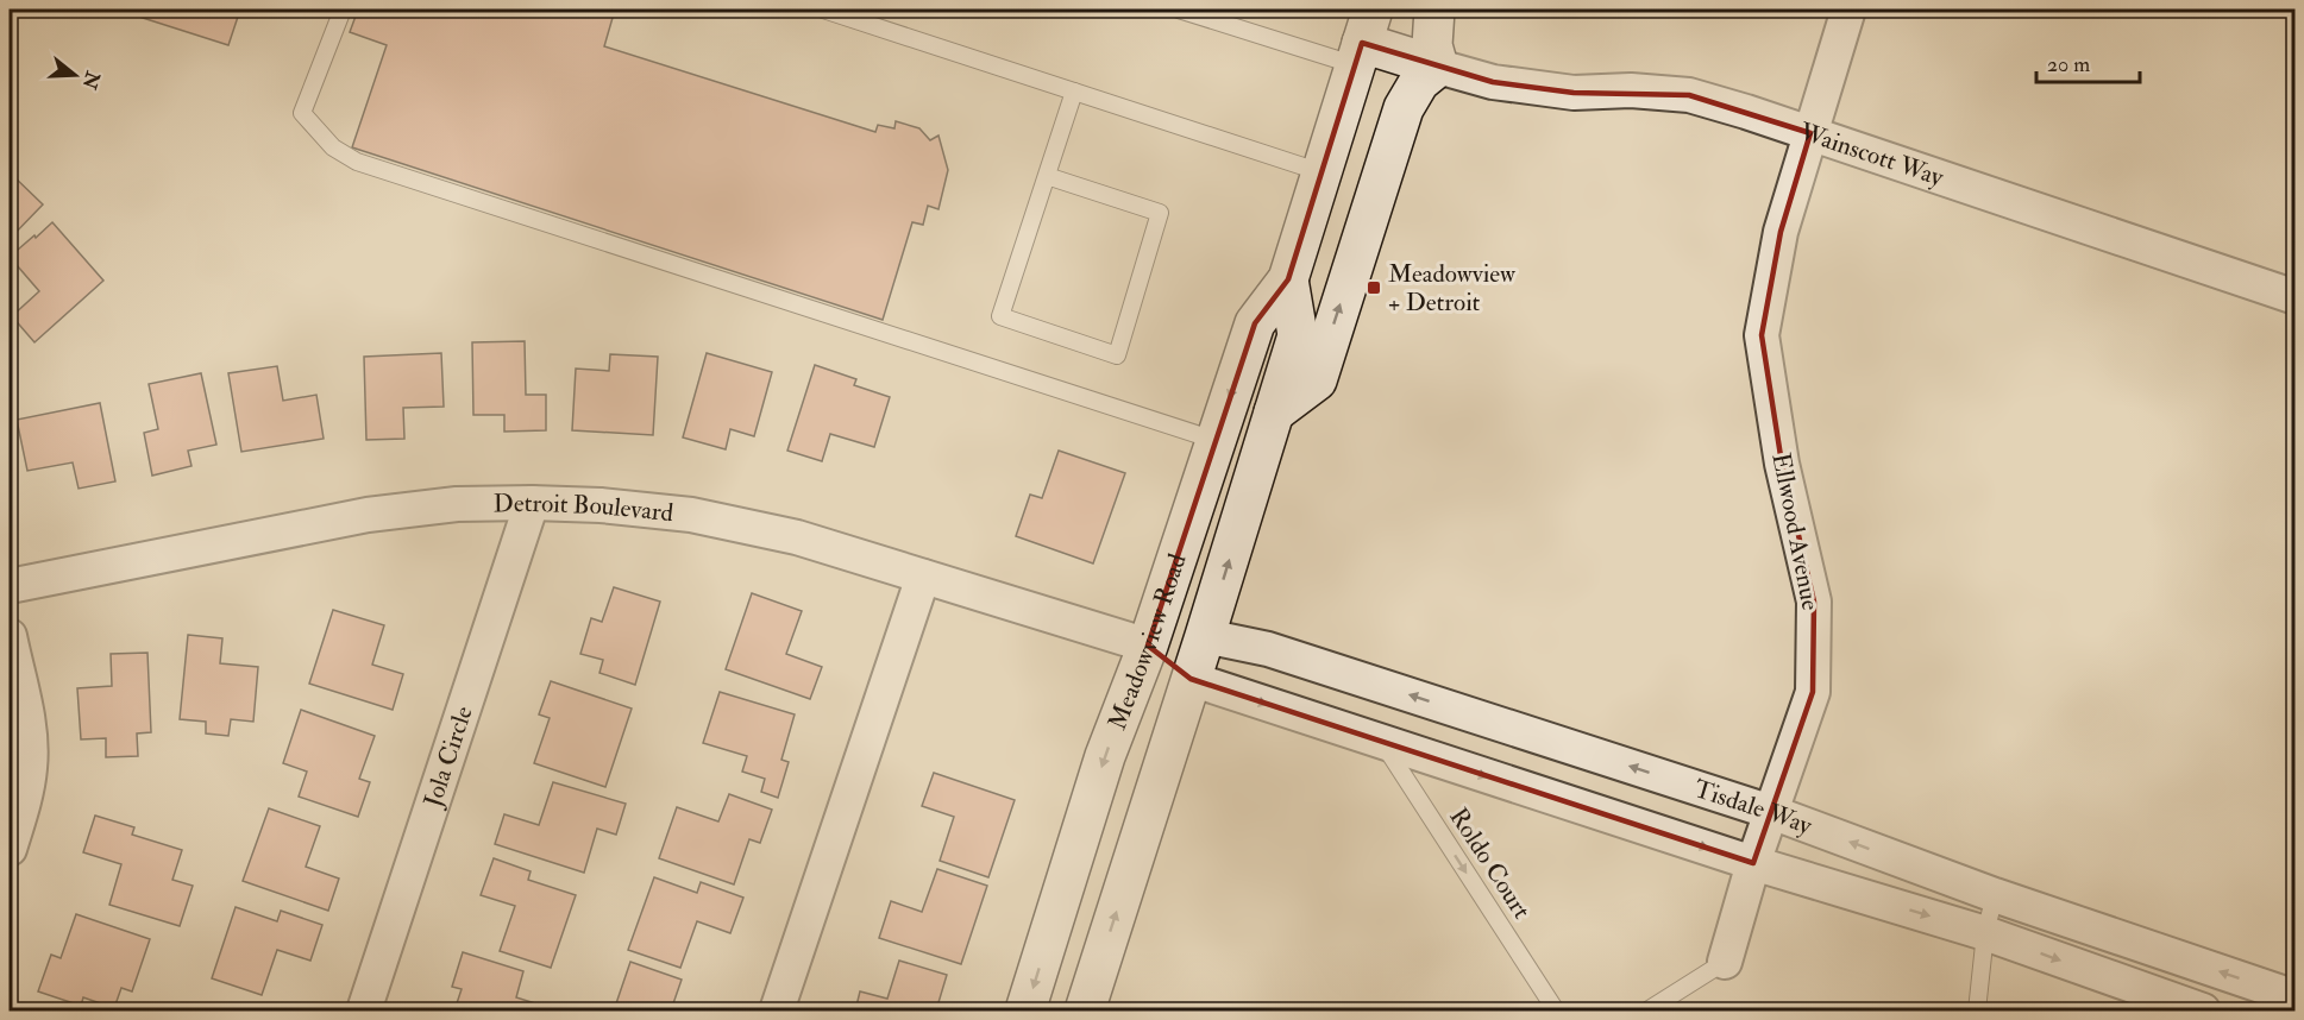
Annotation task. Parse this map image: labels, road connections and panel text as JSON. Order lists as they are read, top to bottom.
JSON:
{
  "streets": {
    "main road": ["Meadowview Road"],
    "street": [
      "Wainscott Way",
      "Detroit Boulevard",
      "Ellwood Avenue",
      "Jola Circle",
      "Tisdale Way"
    ],
    "lane": ["Roldo Court"]
  },
  "crossings": [
    ["Wainscott Way", "Ellwood Avenue"],
    ["Detroit Boulevard", "Meadowview Road"],
    ["Detroit Boulevard", "Jola Circle"],
    ["Ellwood Avenue", "Tisdale Way"],
    ["Meadowview Road", "Tisdale Way"],
    ["Tisdale Way", "Roldo Court"]
  ],
  "one_way": ["Roldo Court"],
  "places": {
    "transit": ["Meadowview + Detroit"]
  },
  "scale_bar": "20 m",
  "north": "right"
}
